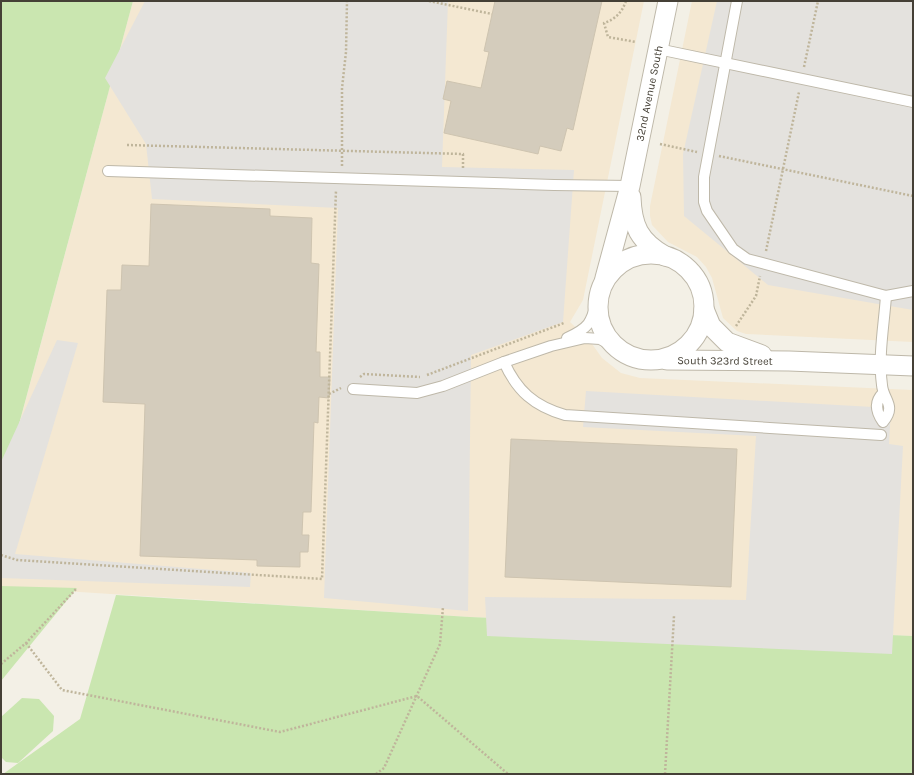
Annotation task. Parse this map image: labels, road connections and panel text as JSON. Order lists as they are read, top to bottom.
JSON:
{
  "streets": {
    "street": ["32nd Avenue South", "South 323rd Street"]
  },
  "crossings": [
    ["32nd Avenue South", "South 323rd Street"]
  ]
}
